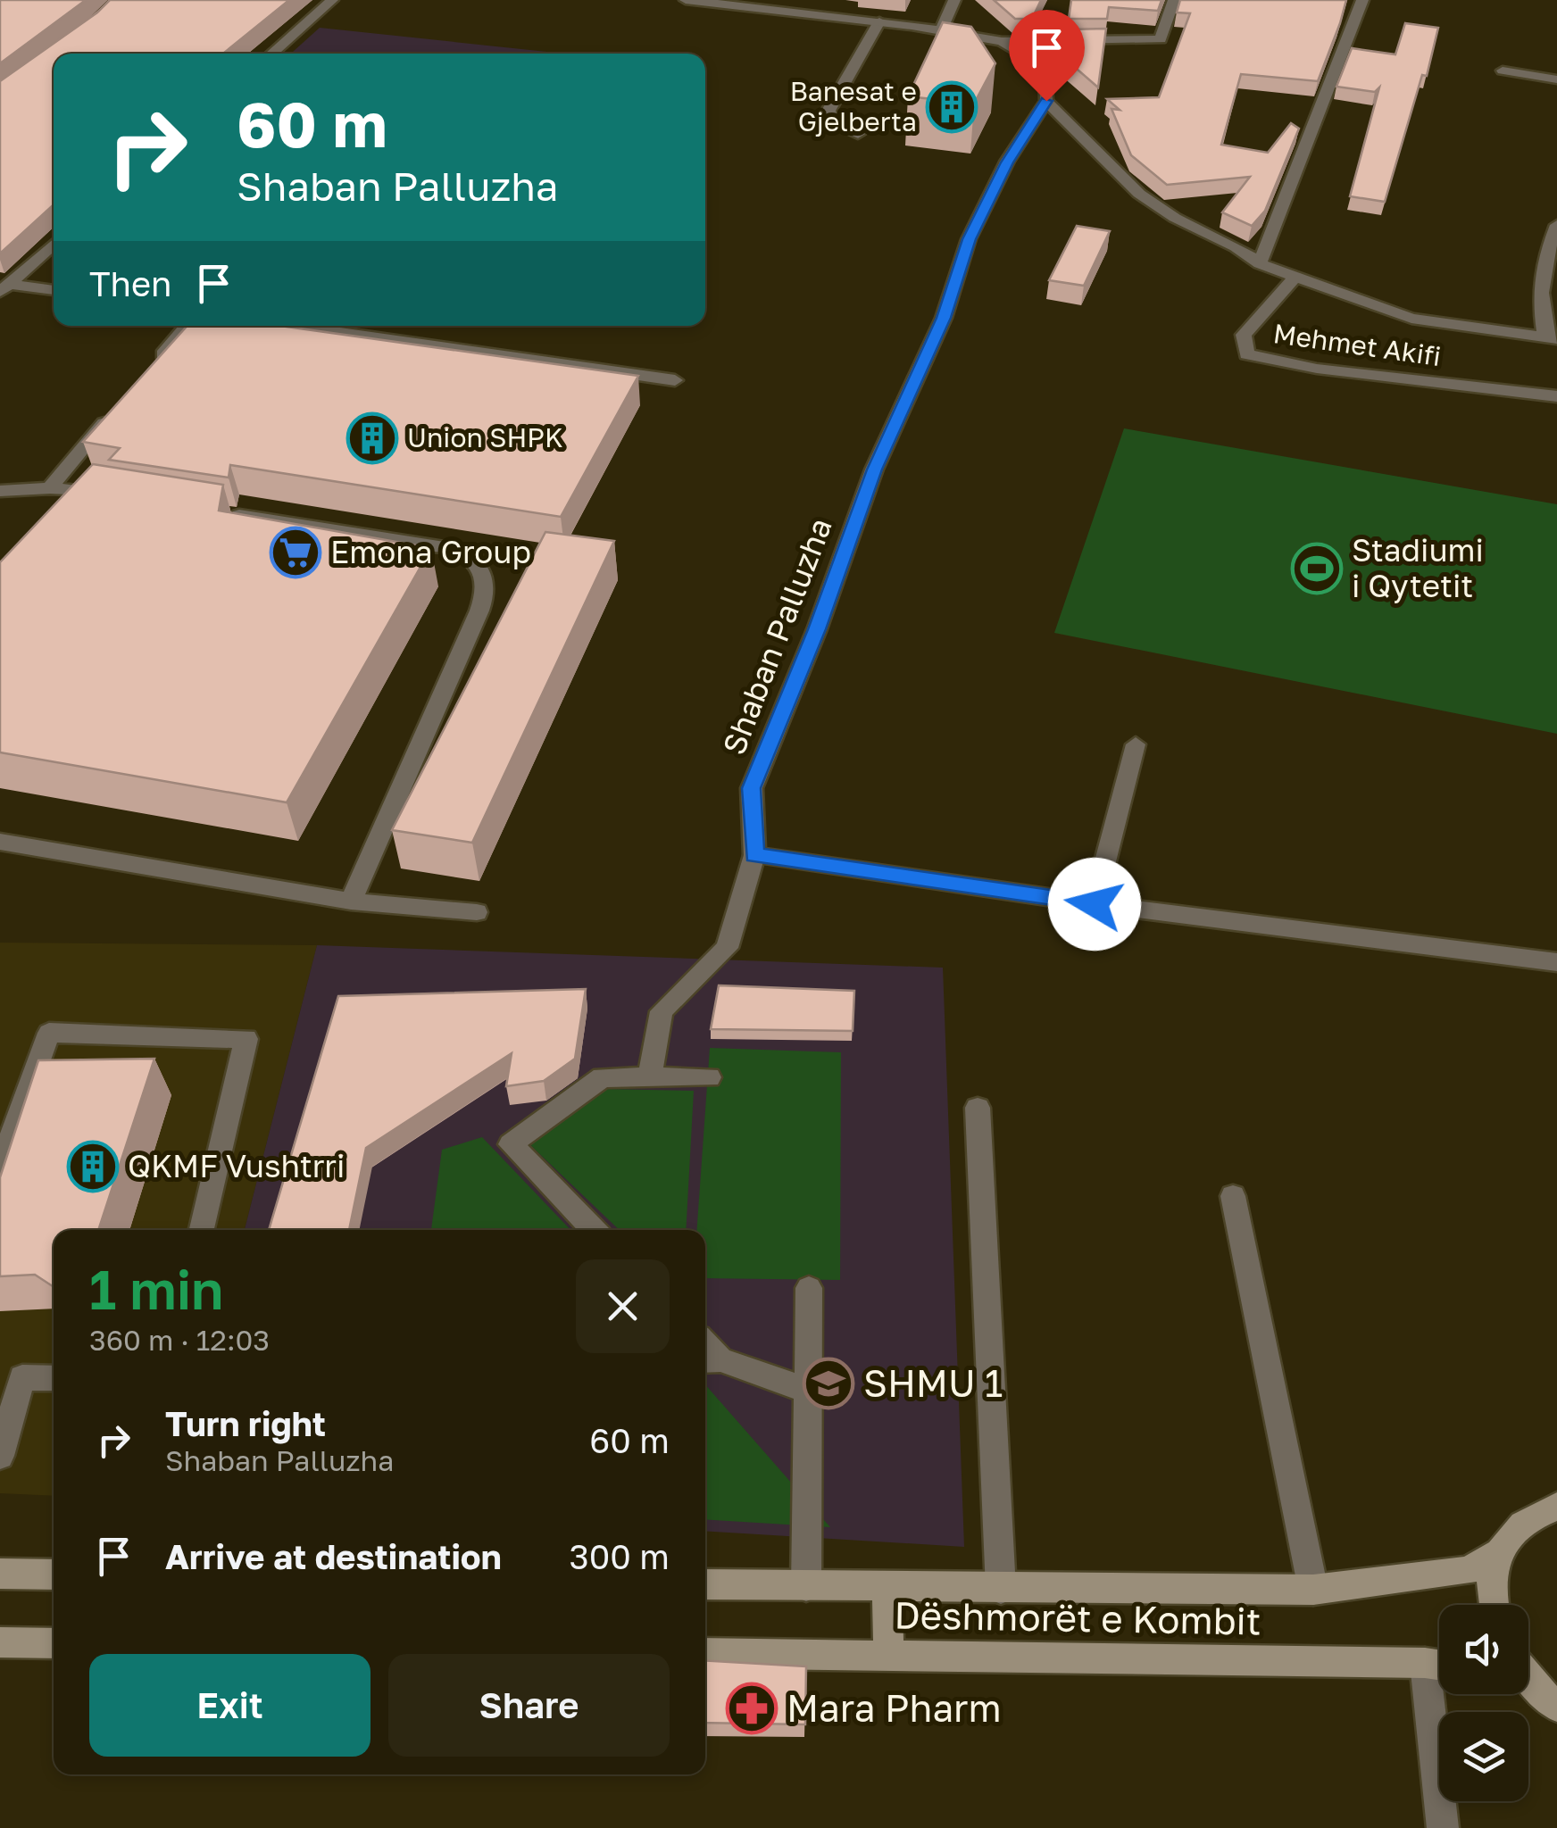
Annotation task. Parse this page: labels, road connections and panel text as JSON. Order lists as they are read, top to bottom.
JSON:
{
  "streets": {
    "street": ["Mehmet Akifi", "Shaban Palluzha", "Dëshmorët e Kombit"]
  },
  "places": {
    "building": ["Banesat e Gjelberta", "Union SHPK", "QKMF Vushtrri"],
    "supermarket": ["Emona Group"],
    "sports": ["Stadiumi i Qytetit"],
    "school or university": ["SHMU 1"],
    "pharmacy": ["Mara Pharm"]
  },
  "page": {
    "turn": ["60 m", "Shaban Palluzha"],
    "then": "Then",
    "heading": ["1 min", "360 m · 12:03"],
    "list": [
      {
        "name": "Turn right",
        "note": "Shaban Palluzha",
        "value": "60 m"
      },
      {
        "name": "Arrive at destination",
        "value": "300 m"
      }
    ],
    "buttons": ["Exit", "Share"]
  }
}
